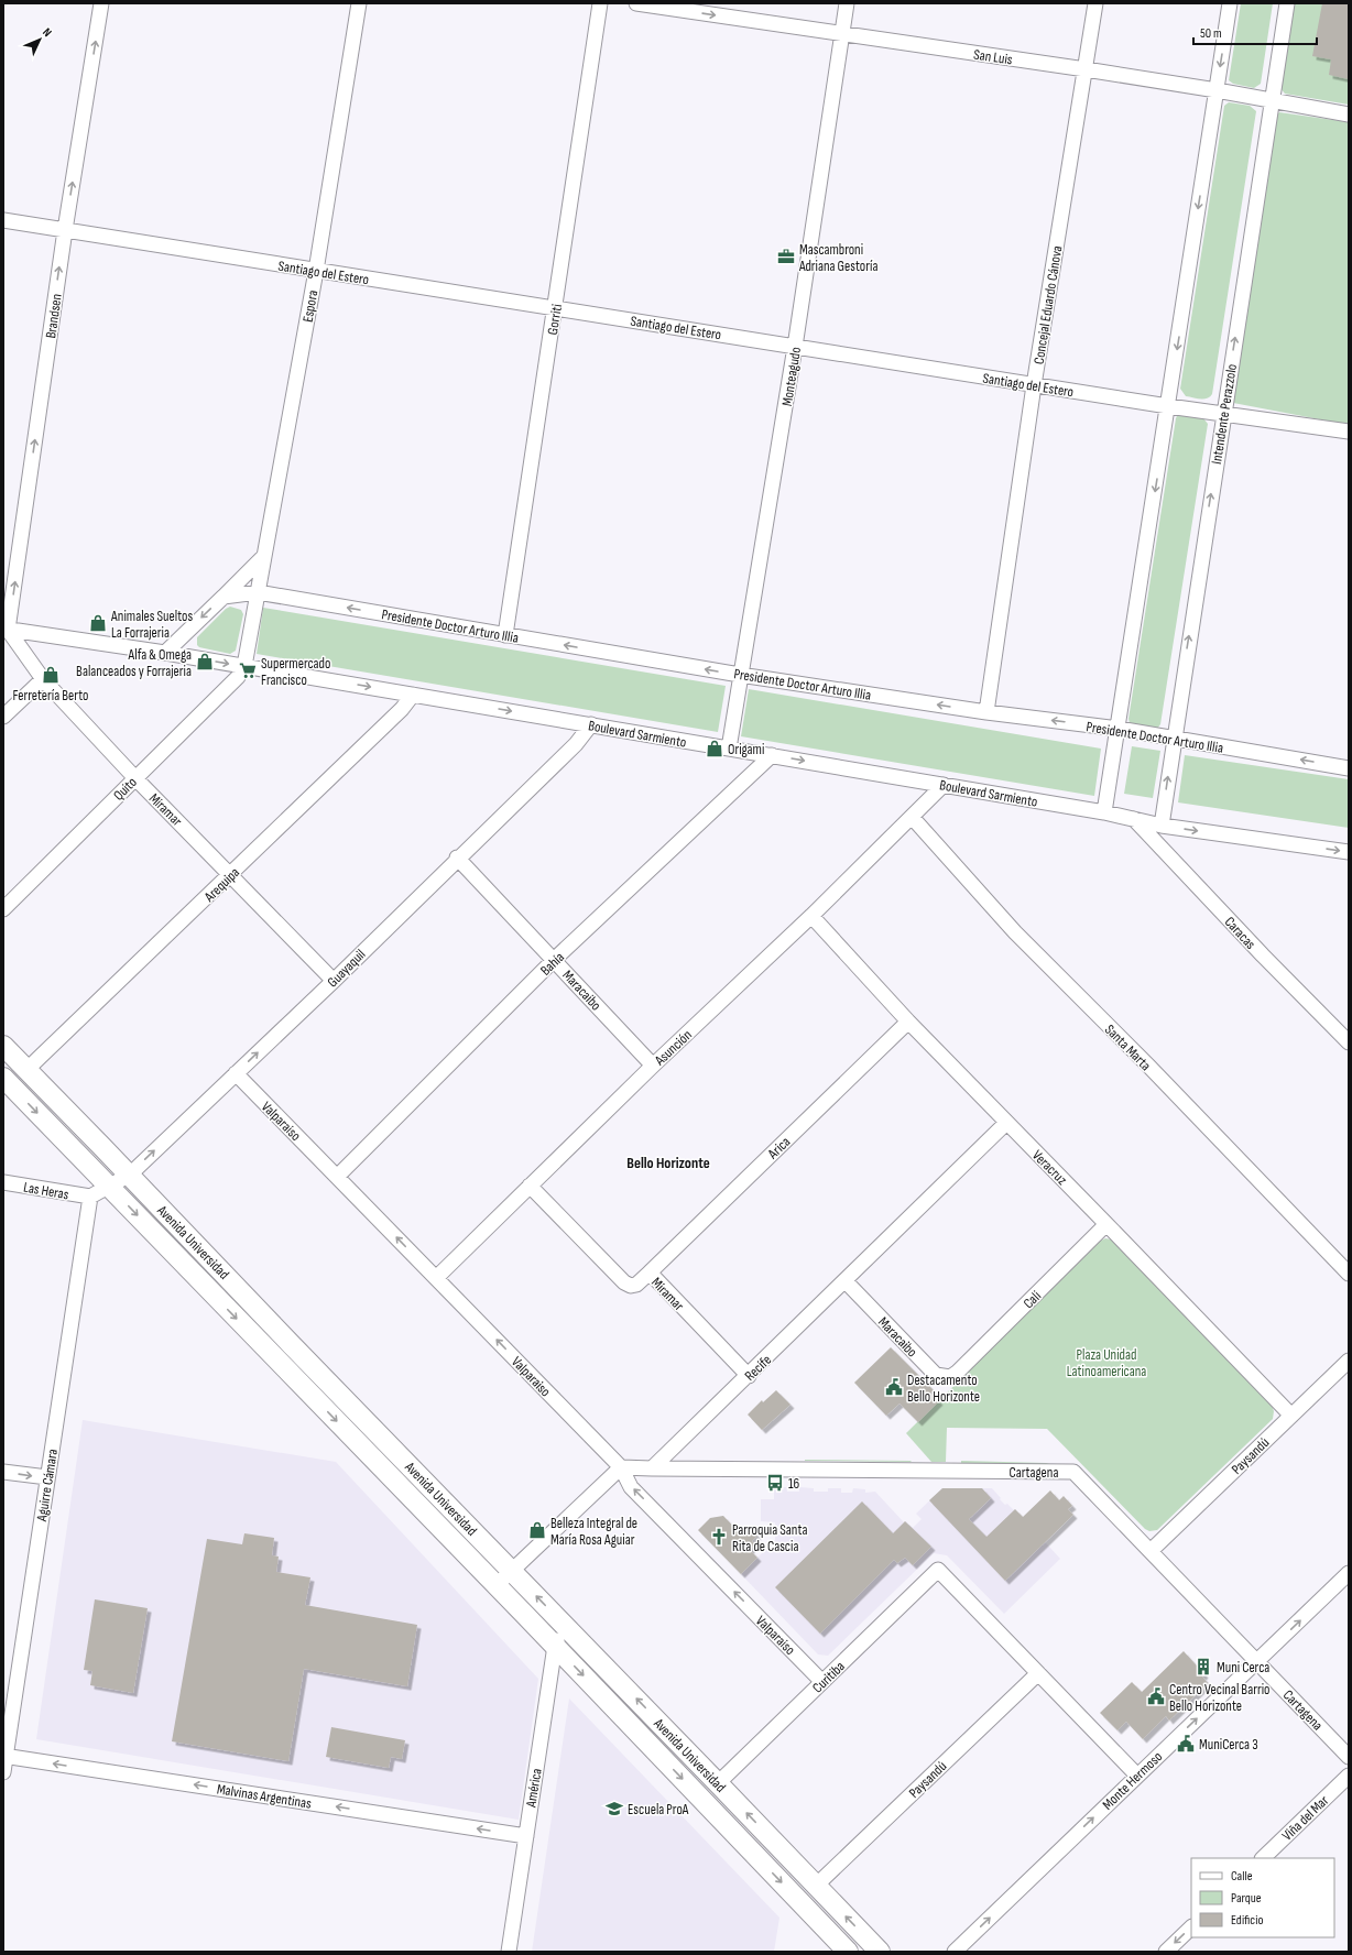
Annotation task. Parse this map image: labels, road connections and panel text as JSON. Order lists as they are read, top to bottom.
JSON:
{
  "streets": {
    "main road": ["Avenida Universidad"],
    "street": [
      "San Luis",
      "Santiago del Estero",
      "Concejal Eduardo Cánova",
      "Espora",
      "Brandsen",
      "Gorriti",
      "Monteagudo",
      "Intendente Perazzolo",
      "Presidente Doctor Arturo Illia",
      "Boulevard Sarmiento",
      "Quito",
      "Miramar",
      "Arequipa",
      "Caracas",
      "Bahía",
      "Guayaquil",
      "Maracaibo",
      "Asunción",
      "Santa Marta",
      "Valparaiso",
      "Arica",
      "Veracruz",
      "Las Heras",
      "Cali",
      "Recife",
      "Paysandú",
      "Cartagena",
      "Aguirre Cámara",
      "Curitiba",
      "Monte Hermoso",
      "América",
      "Malvinas Argentinas",
      "Viña del Mar"
    ]
  },
  "crossings": [
    ["San Luis", "Concejal Eduardo Cánova"],
    ["San Luis", "Monteagudo"],
    ["San Luis", "Intendente Perazzolo"],
    ["Santiago del Estero", "Concejal Eduardo Cánova"],
    ["Santiago del Estero", "Espora"],
    ["Santiago del Estero", "Brandsen"],
    ["Santiago del Estero", "Gorriti"],
    ["Santiago del Estero", "Monteagudo"],
    ["Santiago del Estero", "Intendente Perazzolo"],
    ["Concejal Eduardo Cánova", "Presidente Doctor Arturo Illia"],
    ["Espora", "Presidente Doctor Arturo Illia"],
    ["Espora", "Boulevard Sarmiento"],
    ["Espora", "Quito"],
    ["Brandsen", "Boulevard Sarmiento"],
    ["Brandsen", "Miramar"],
    ["Gorriti", "Presidente Doctor Arturo Illia"],
    ["Monteagudo", "Presidente Doctor Arturo Illia"],
    ["Monteagudo", "Boulevard Sarmiento"],
    ["Intendente Perazzolo", "Presidente Doctor Arturo Illia"],
    ["Intendente Perazzolo", "Boulevard Sarmiento"],
    ["Boulevard Sarmiento", "Quito"],
    ["Boulevard Sarmiento", "Miramar"],
    ["Boulevard Sarmiento", "Arequipa"],
    ["Boulevard Sarmiento", "Caracas"],
    ["Boulevard Sarmiento", "Bahía"],
    ["Boulevard Sarmiento", "Guayaquil"],
    ["Boulevard Sarmiento", "Asunción"],
    ["Quito", "Miramar"],
    ["Miramar", "Arequipa"],
    ["Miramar", "Guayaquil"],
    ["Miramar", "Asunción"],
    ["Miramar", "Arica"],
    ["Miramar", "Recife"],
    ["Arequipa", "Avenida Universidad"],
    ["Bahía", "Maracaibo"],
    ["Bahía", "Valparaiso"],
    ["Guayaquil", "Maracaibo"],
    ["Guayaquil", "Valparaiso"],
    ["Guayaquil", "Las Heras"],
    ["Guayaquil", "Avenida Universidad"],
    ["Guayaquil", "Aguirre Cámara"],
    ["Maracaibo", "Asunción"],
    ["Maracaibo", "Cali"],
    ["Maracaibo", "Recife"],
    ["Asunción", "Santa Marta"],
    ["Asunción", "Valparaiso"],
    ["Asunción", "Veracruz"],
    ["Valparaiso", "Curitiba"],
    ["Arica", "Veracruz"],
    ["Veracruz", "Cali"],
    ["Veracruz", "Recife"],
    ["Veracruz", "Paysandú"],
    ["Las Heras", "Aguirre Cámara"],
    ["Avenida Universidad", "Paysandú"],
    ["Avenida Universidad", "Curitiba"],
    ["Avenida Universidad", "América"],
    ["Recife", "Cartagena"],
    ["Paysandú", "Cartagena"],
    ["Paysandú", "Curitiba"],
    ["Cartagena", "Monte Hermoso"],
    ["Aguirre Cámara", "Malvinas Argentinas"],
    ["América", "Malvinas Argentinas"]
  ],
  "one_way": [
    "Brandsen",
    "Presidente Doctor Arturo Illia",
    "Boulevard Sarmiento",
    "Guayaquil",
    "Valparaiso",
    "Monte Hermoso",
    "Malvinas Argentinas"
  ],
  "districts": ["Bello Horizonte"],
  "parks": ["Plaza Unidad Latinoamericana"],
  "places": {
    "office": ["Mascambroni Adriana Gestoría"],
    "shop": [
      "Animales Sueltos La Forrajeria",
      "Alfa & Omega Balanceados y Forrajeria",
      "Ferretería Berto",
      "Origami",
      "Belleza Integral de María Rosa Aguiar"
    ],
    "supermarket": ["Supermercado Francisco"],
    "public building": ["Destacamento Bello Horizonte", "Centro Vecinal Barrio Bello Horizonte", "MuniCerca 3"],
    "bus stop": ["16"],
    "church": ["Parroquia Santa Rita de Cascia"],
    "building": ["Muni Cerca"],
    "school or university": ["Escuela ProA"]
  },
  "legend": ["Calle", "Parque", "Edificio"],
  "scale_bar": "50 m",
  "north": "top right"
}
